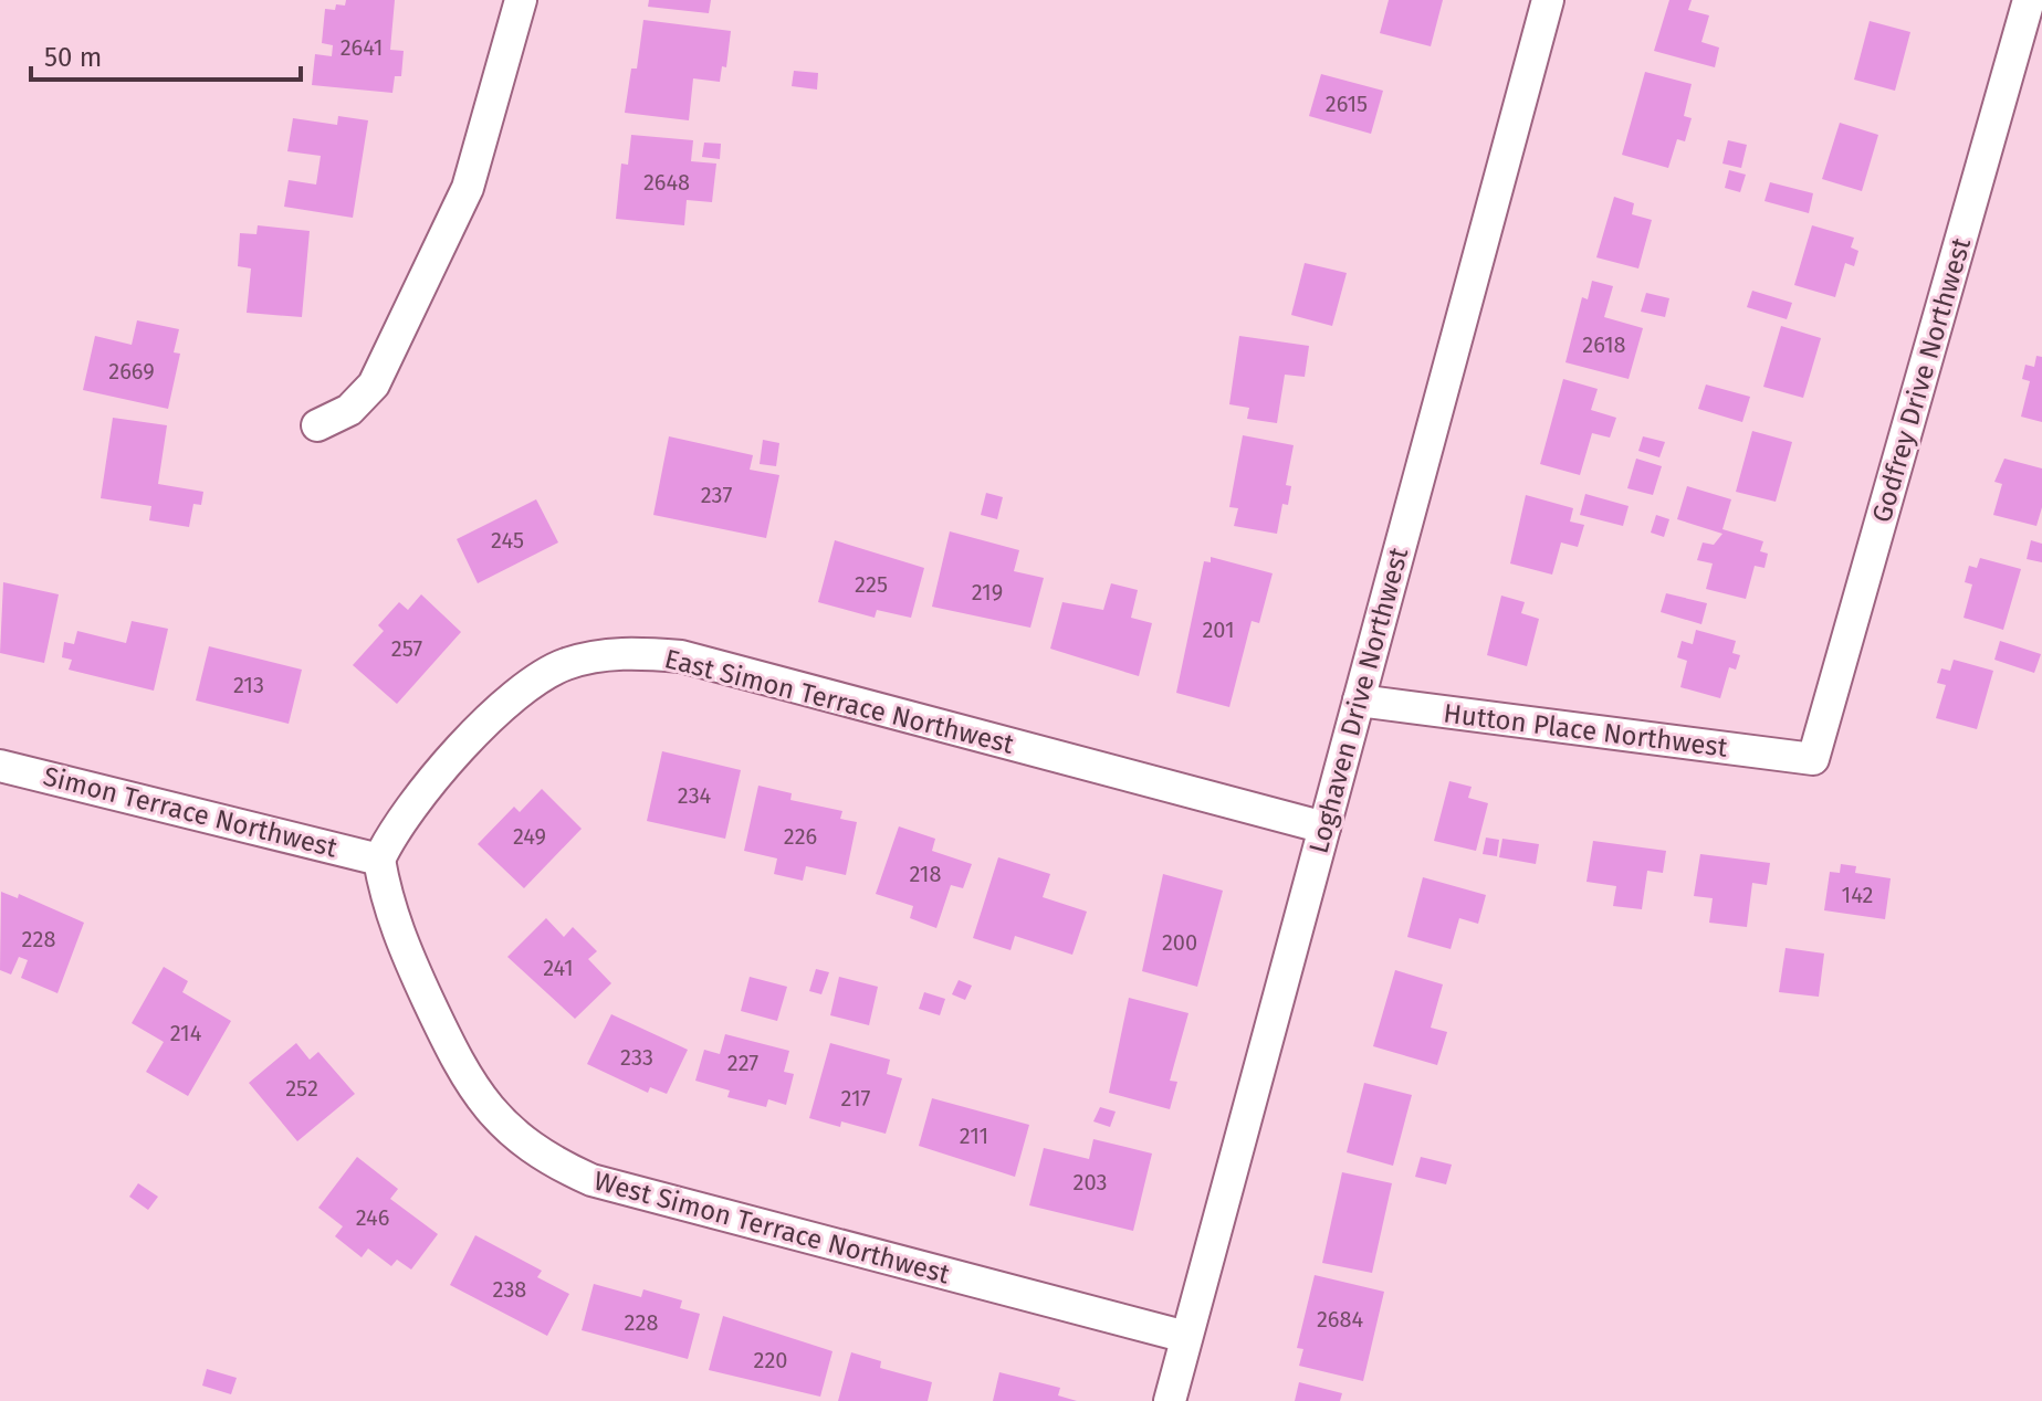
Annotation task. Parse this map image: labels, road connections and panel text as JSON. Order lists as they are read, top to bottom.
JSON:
{
  "streets": {
    "street": [
      "Godfrey Drive Northwest",
      "Loghaven Drive Northwest",
      "East Simon Terrace Northwest",
      "Hutton Place Northwest",
      "Simon Terrace Northwest",
      "West Simon Terrace Northwest"
    ]
  },
  "crossings": [
    ["Godfrey Drive Northwest", "Hutton Place Northwest"],
    ["Loghaven Drive Northwest", "East Simon Terrace Northwest"],
    ["Loghaven Drive Northwest", "Hutton Place Northwest"],
    ["Loghaven Drive Northwest", "West Simon Terrace Northwest"],
    ["East Simon Terrace Northwest", "Simon Terrace Northwest"],
    ["East Simon Terrace Northwest", "West Simon Terrace Northwest"],
    ["Simon Terrace Northwest", "West Simon Terrace Northwest"]
  ],
  "house_numbers": [
    "2641",
    "2615",
    "2648",
    "2618",
    "2669",
    "237",
    "245",
    "225",
    "219",
    "201",
    "257",
    "213",
    "234",
    "249",
    "226",
    "218",
    "142",
    "228",
    "200",
    "241",
    "214",
    "233",
    "227",
    "252",
    "217",
    "211",
    "203",
    "246",
    "238",
    "2684",
    "228",
    "220"
  ],
  "scale_bar": "50 m"
}
